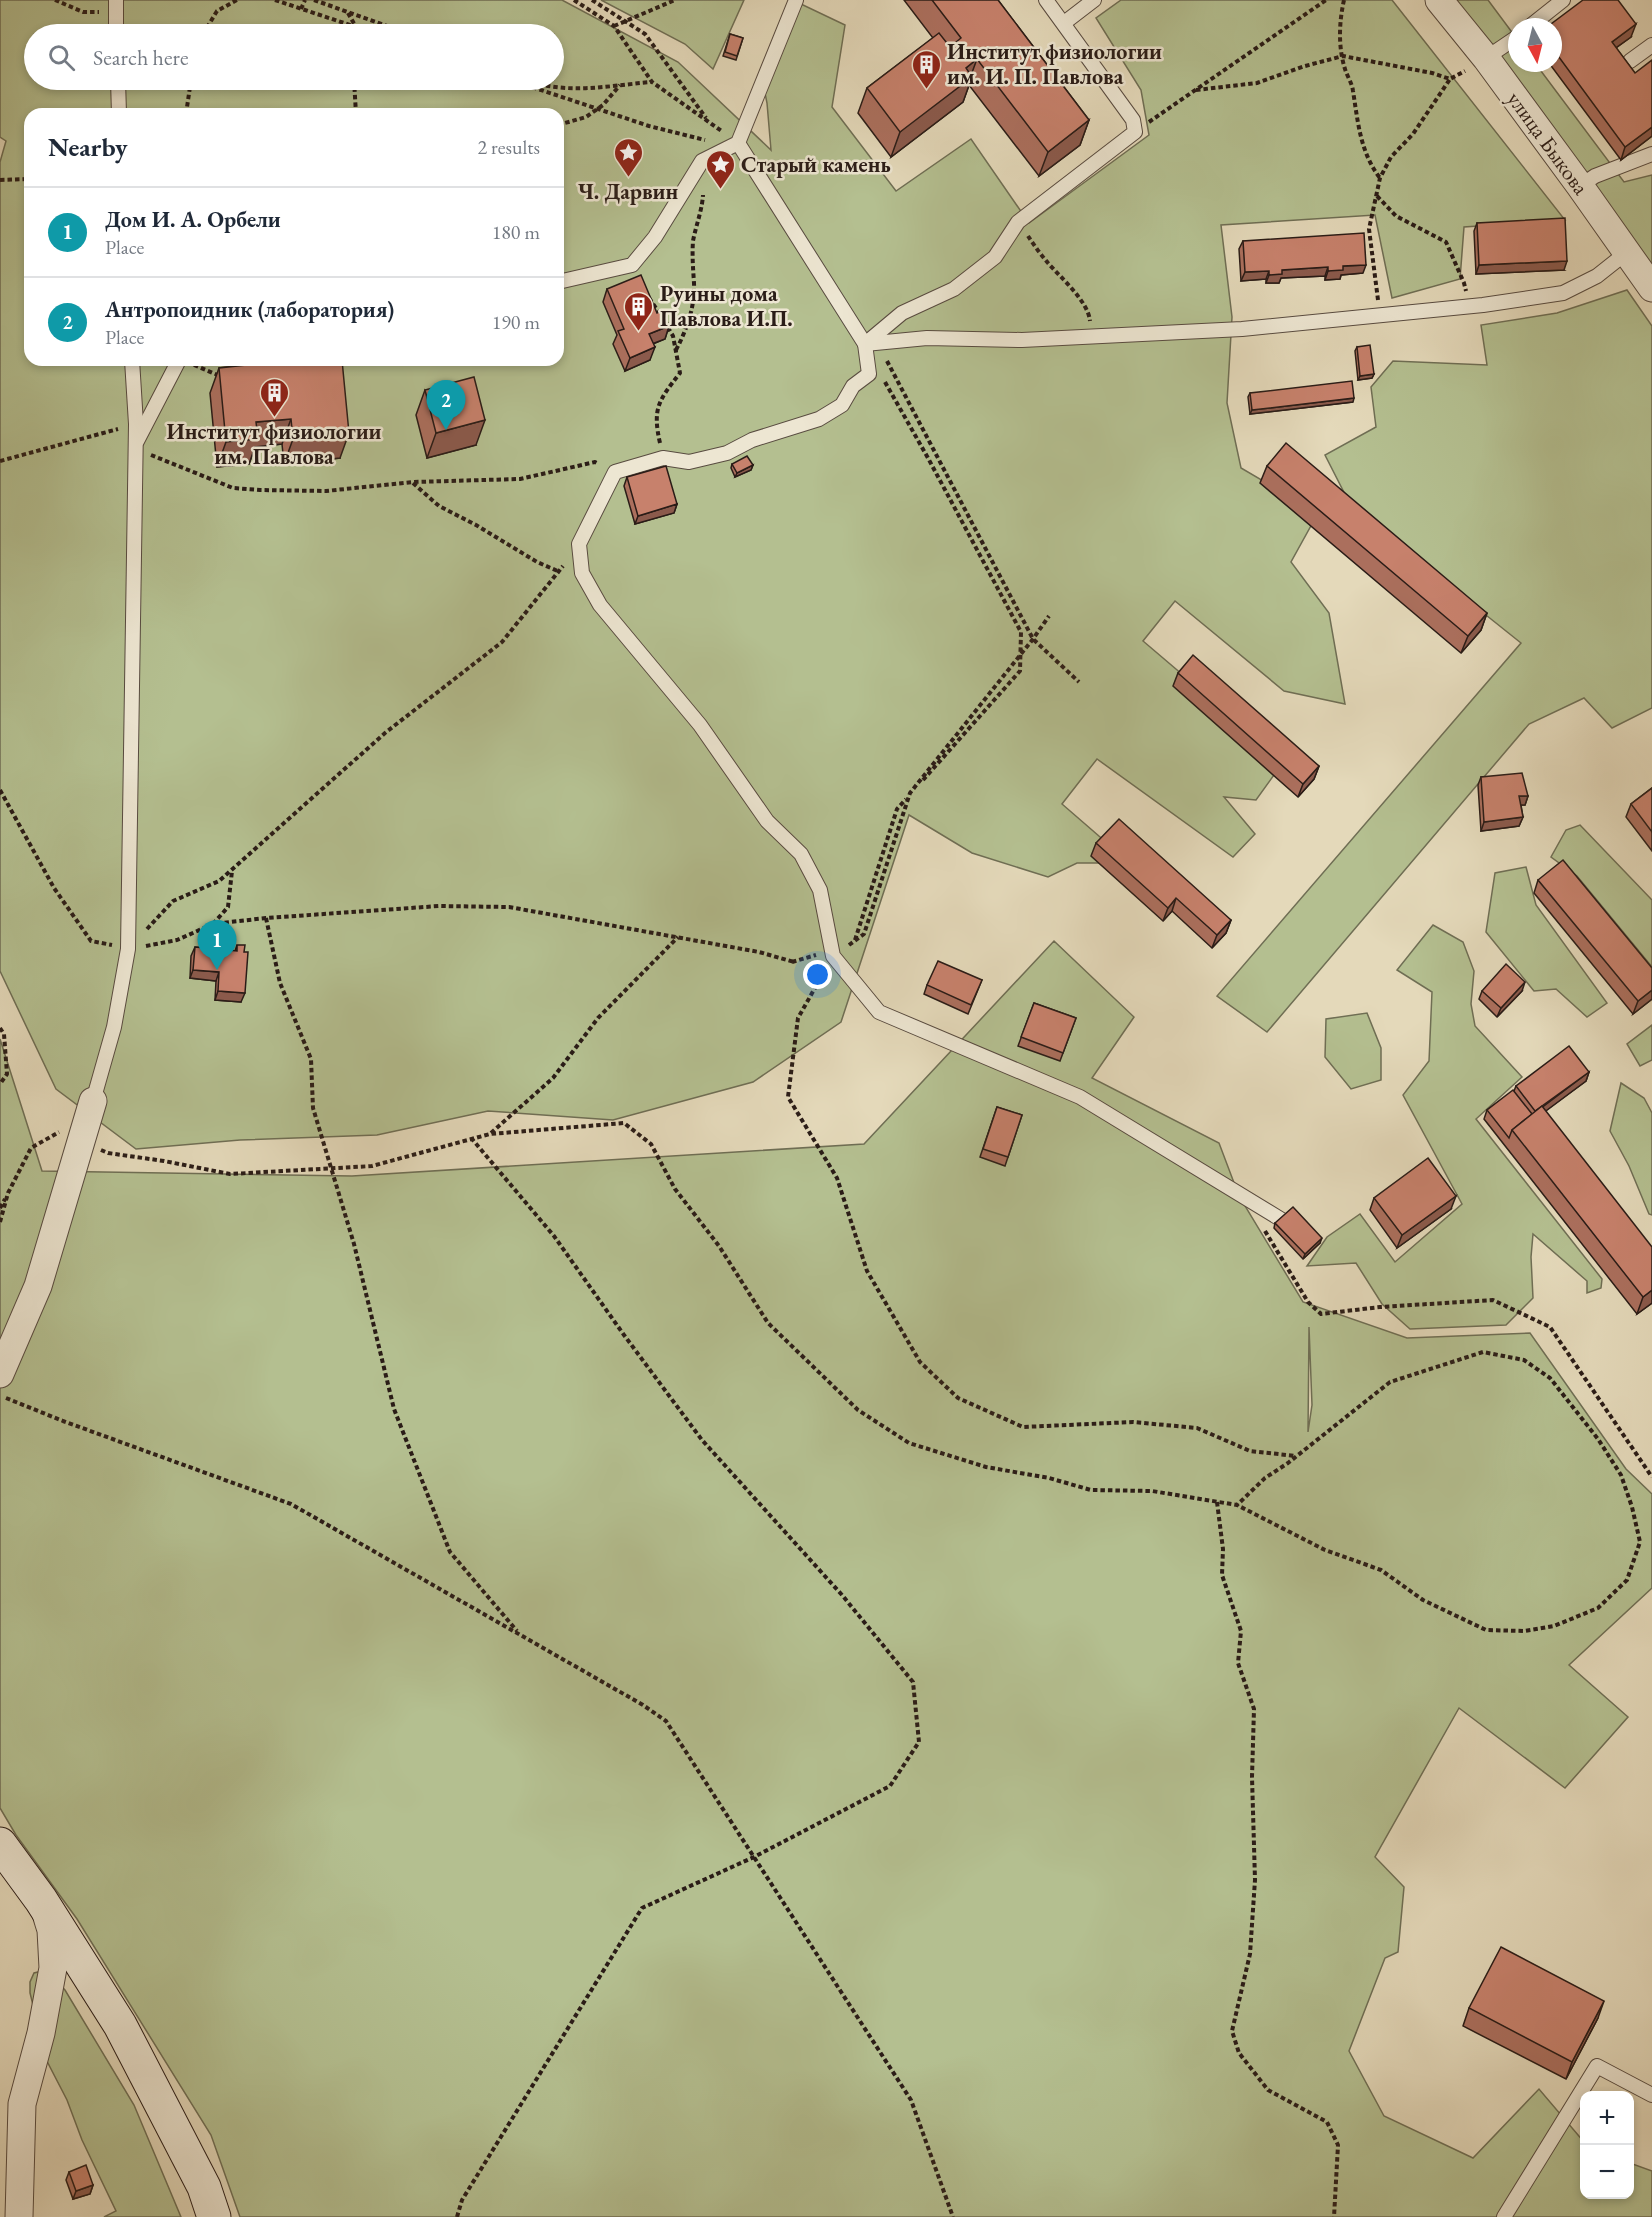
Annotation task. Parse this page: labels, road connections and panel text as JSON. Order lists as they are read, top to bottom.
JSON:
{
  "streets": {
    "street": ["улица Быкова"]
  },
  "places": {
    "building": ["Институт физиологии им. И. П. Павлова", "Руины дома Павлова И.П.", "Институт физиологии им. Павлова"],
    "place": ["Ч. Дарвин", "Старый камень"]
  },
  "north": "bottom",
  "page": {
    "search": "Search here",
    "heading": ["Nearby", "2 results"],
    "list": [
      {
        "mark": "1",
        "name": "Дом И. А. Орбели",
        "note": "Place",
        "value": "180 m"
      },
      {
        "mark": "2",
        "name": "Антропоидник (лаборатория)",
        "note": "Place",
        "value": "190 m"
      }
    ],
    "pins": ["2", "1"],
    "map_buttons": ["+", "−"]
  }
}
